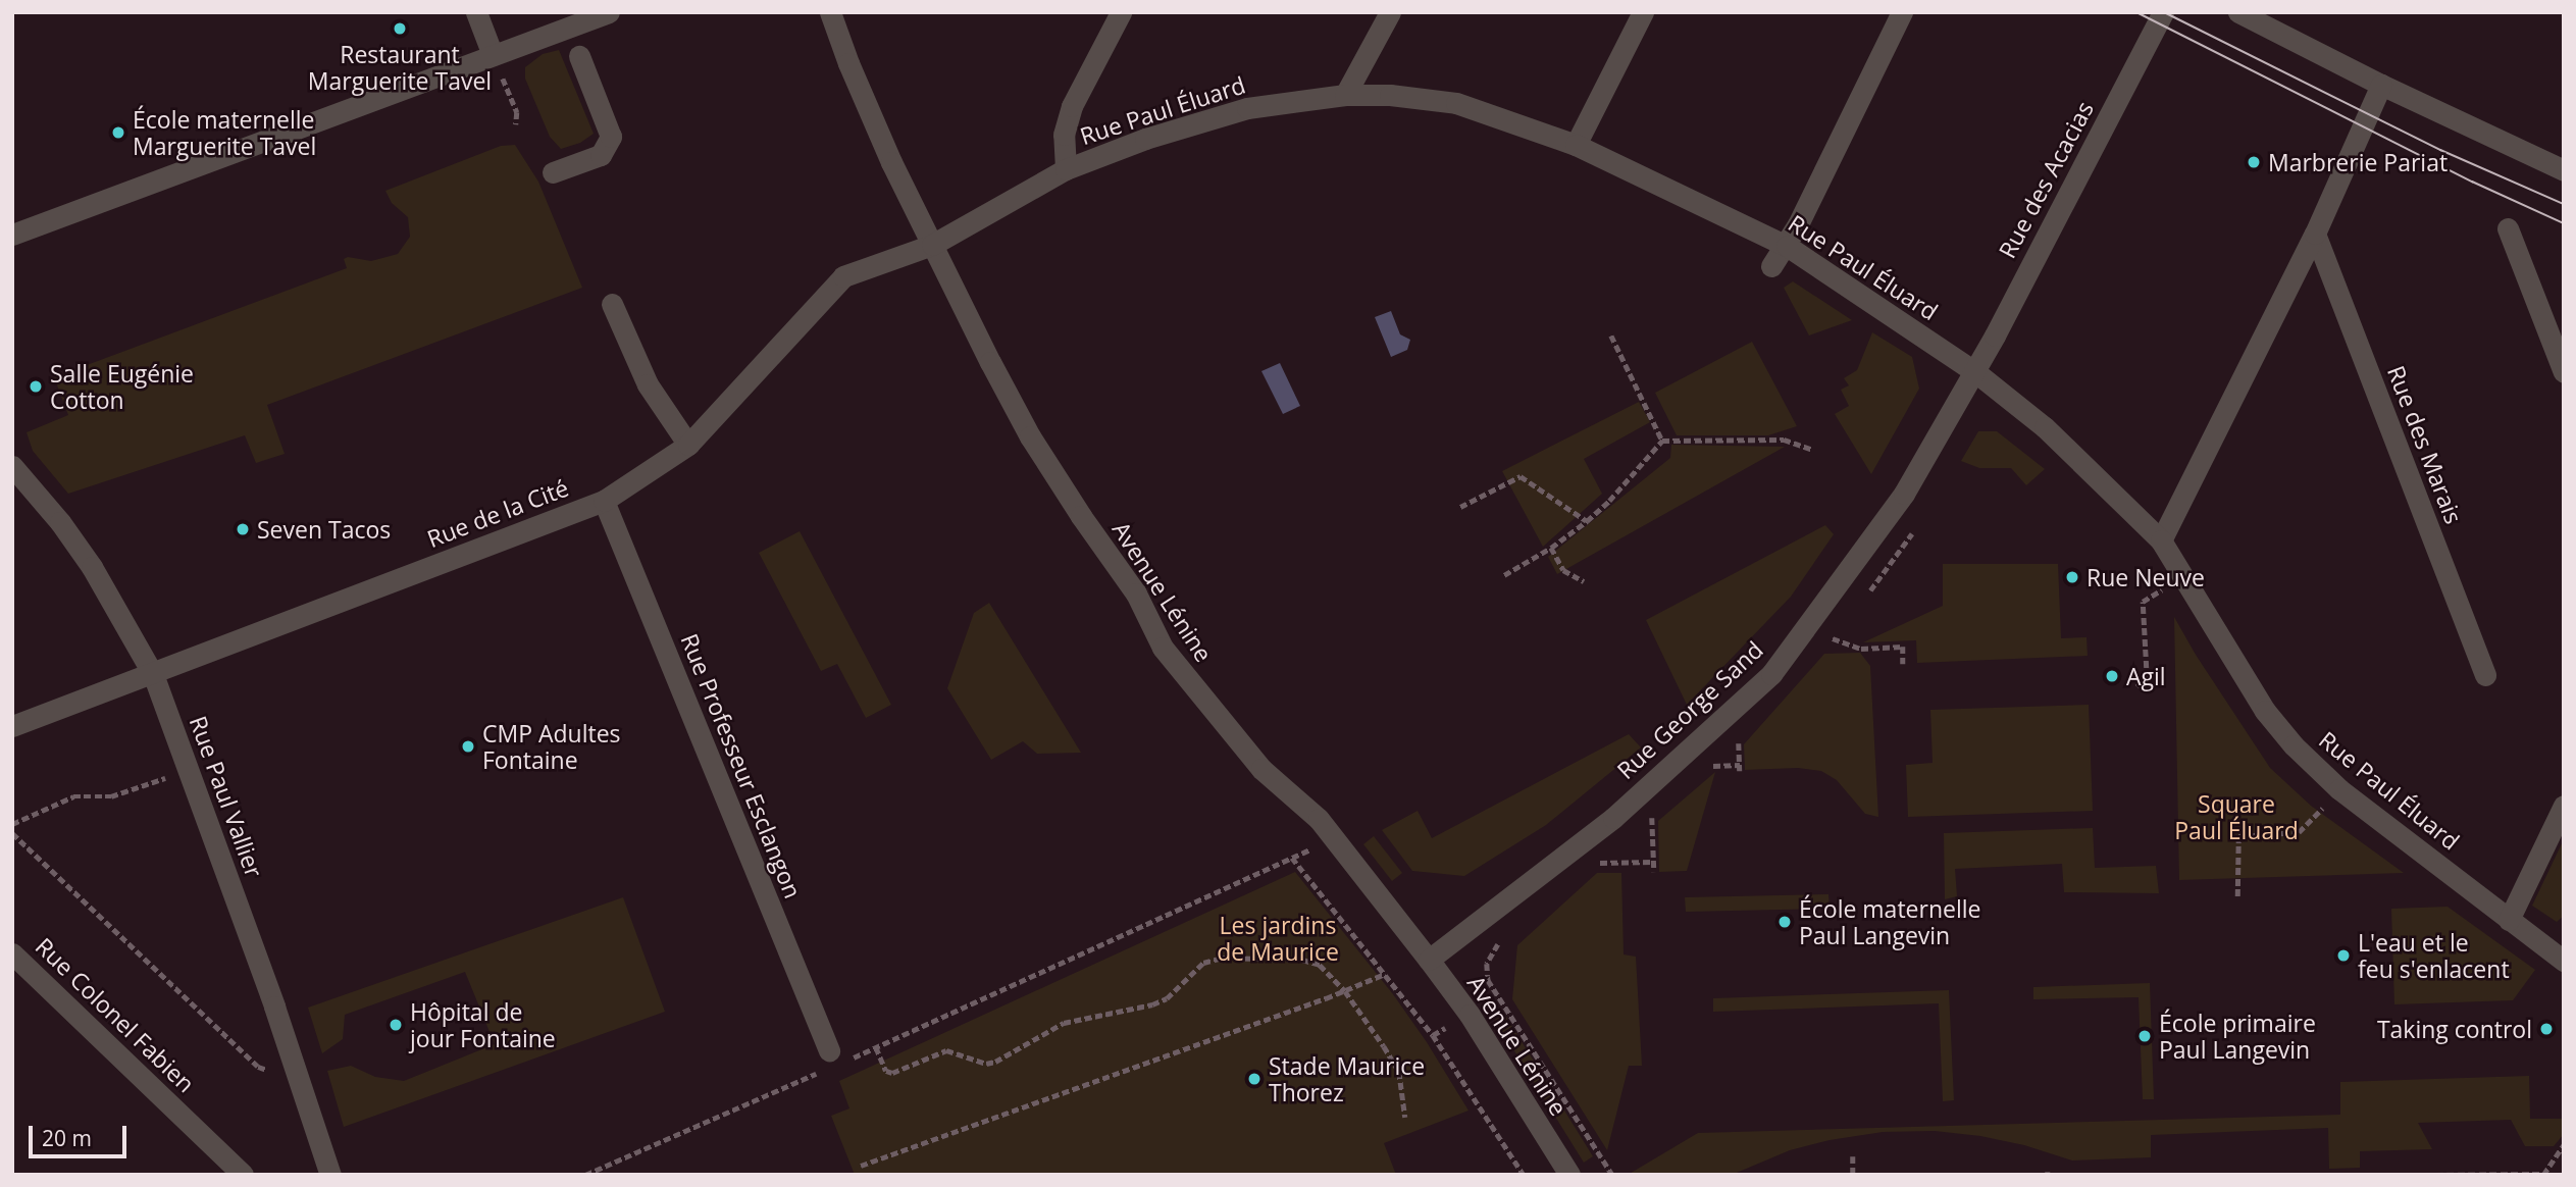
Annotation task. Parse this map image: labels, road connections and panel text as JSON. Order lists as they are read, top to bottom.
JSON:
{
  "streets": {
    "street": [
      "Rue Paul Éluard",
      "Rue des Acacias",
      "Rue des Marais",
      "Rue de la Cité",
      "Avenue Lénine",
      "Rue George Sand",
      "Rue Professeur Esclangon",
      "Rue Paul Vallier",
      "Rue Colonel Fabien"
    ]
  },
  "crossings": [
    ["Rue Paul Éluard", "Rue des Acacias"],
    ["Rue Paul Éluard", "Rue de la Cité"],
    ["Rue Paul Éluard", "Avenue Lénine"],
    ["Rue Paul Éluard", "Rue George Sand"],
    ["Rue des Acacias", "Rue George Sand"],
    ["Rue de la Cité", "Avenue Lénine"],
    ["Rue de la Cité", "Rue Professeur Esclangon"],
    ["Rue de la Cité", "Rue Paul Vallier"],
    ["Avenue Lénine", "Rue George Sand"]
  ],
  "parks": ["Square Paul Éluard", "Les jardins de Maurice"],
  "places": [
    "Restaurant Marguerite Tavel",
    "École maternelle Marguerite Tavel",
    "Marbrerie Pariat",
    "Salle Eugénie Cotton",
    "Seven Tacos",
    "Rue Neuve",
    "Agil",
    "CMP Adultes Fontaine",
    "École maternelle Paul Langevin",
    "L'eau et le feu s'enlacent",
    "Hôpital de jour Fontaine",
    "Taking control",
    "École primaire Paul Langevin",
    "Stade Maurice Thorez"
  ],
  "scale_bar": "20 m"
}
